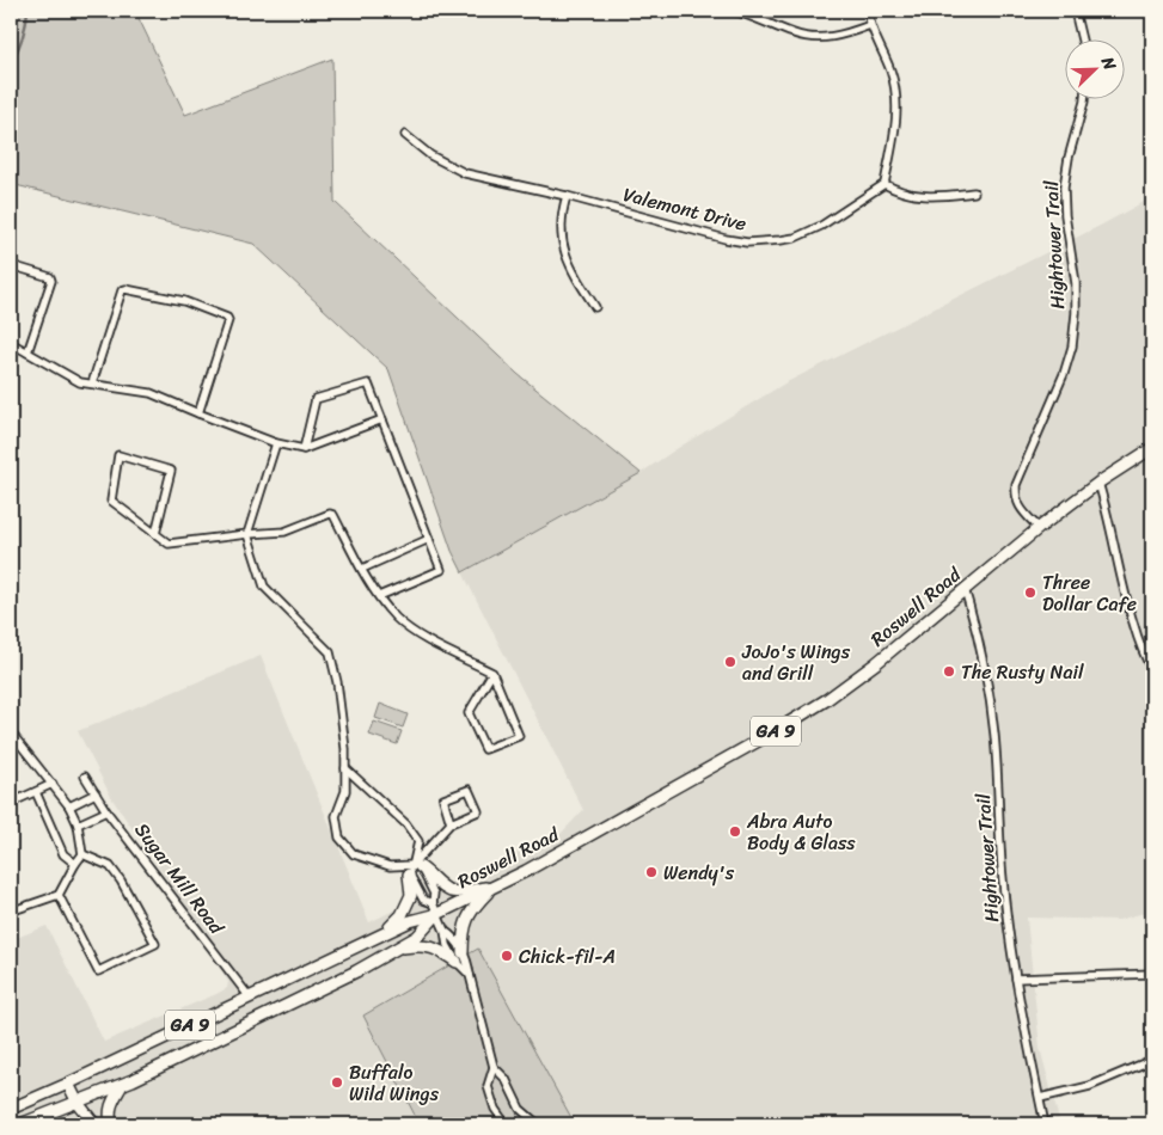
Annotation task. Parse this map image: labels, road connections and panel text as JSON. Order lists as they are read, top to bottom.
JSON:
{
  "streets": {
    "main road": ["Roswell Road", "GA 9"],
    "street": ["Valemont Drive", "Hightower Trail", "Sugar Mill Road"]
  },
  "crossings": [
    ["Hightower Trail", "Roswell Road"],
    ["Roswell Road", "Sugar Mill Road"]
  ],
  "places": [
    "Three Dollar Cafe",
    "JoJo's Wings and Grill",
    "The Rusty Nail",
    "Abra Auto Body & Glass",
    "Wendy's",
    "Chick-fil-A",
    "Buffalo Wild Wings"
  ],
  "north": "top right"
}
